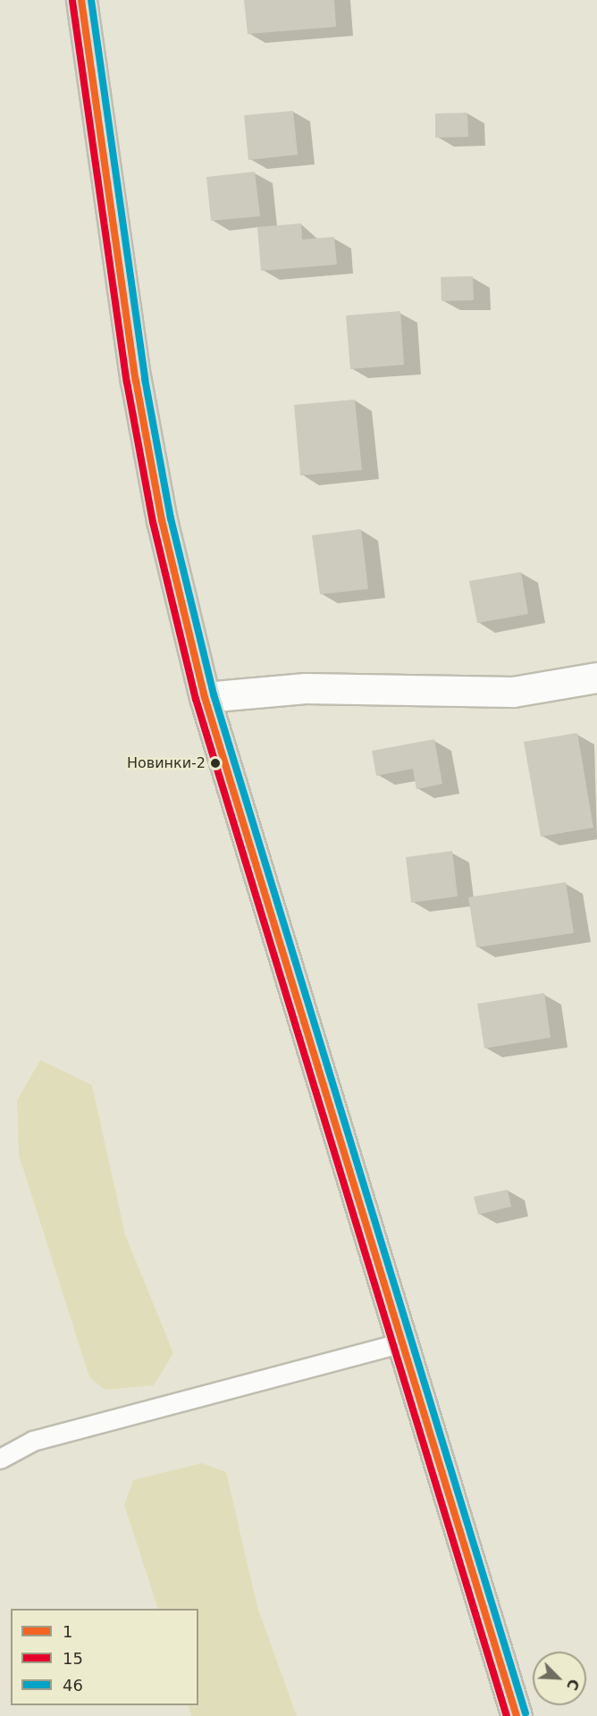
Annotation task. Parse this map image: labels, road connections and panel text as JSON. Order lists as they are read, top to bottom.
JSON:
{
  "places": ["Новинки-2"],
  "lines": ["transit line 1", "transit line 46", "transit line 15"],
  "legend": ["1", "15", "46"],
  "north": "bottom right"
}
